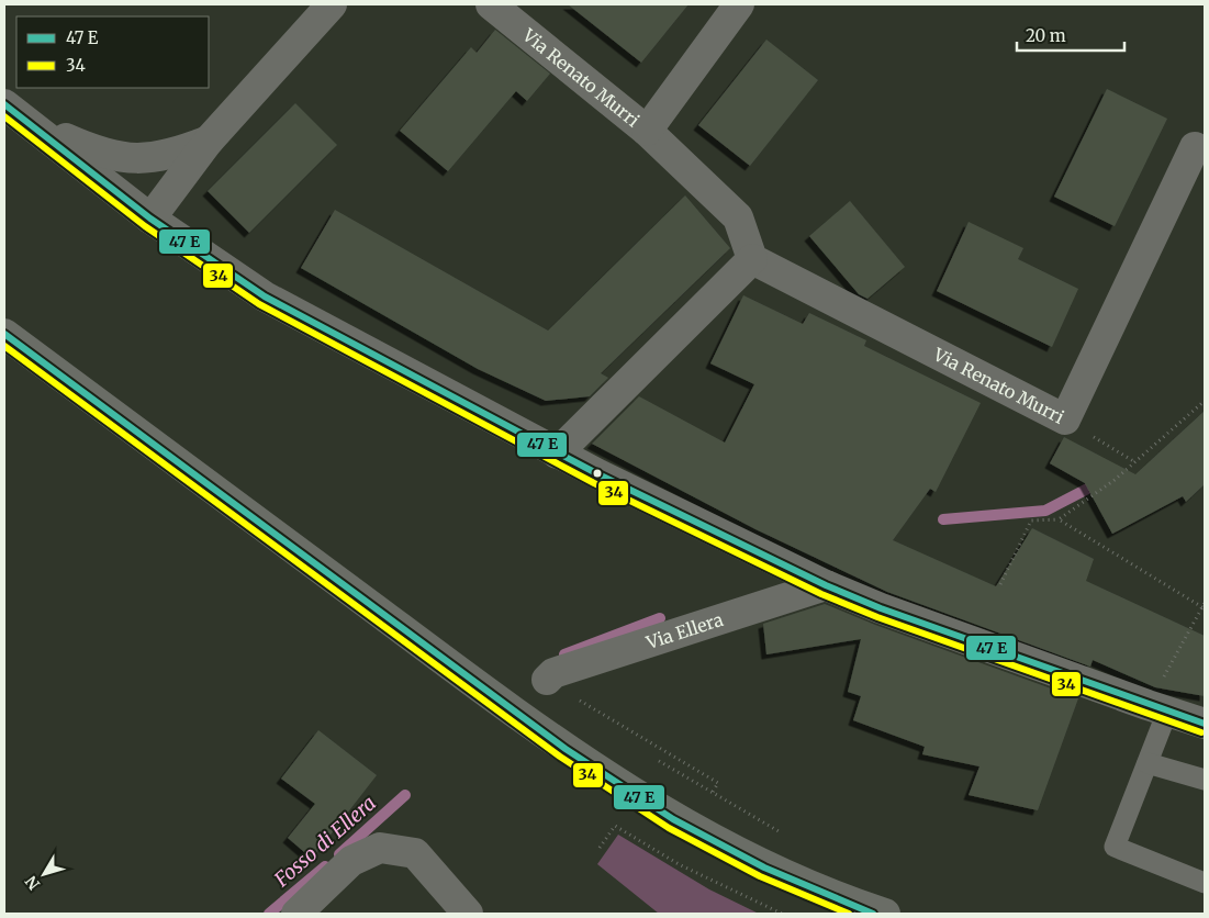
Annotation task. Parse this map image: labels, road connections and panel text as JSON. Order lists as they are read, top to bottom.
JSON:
{
  "streets": {
    "street": ["Via Renato Murri", "Via Ellera"]
  },
  "water": ["Fosso di Ellera"],
  "lines": ["transit line 34"],
  "legend": ["47 E", "34"],
  "scale_bar": "20 m",
  "north": "bottom left"
}
